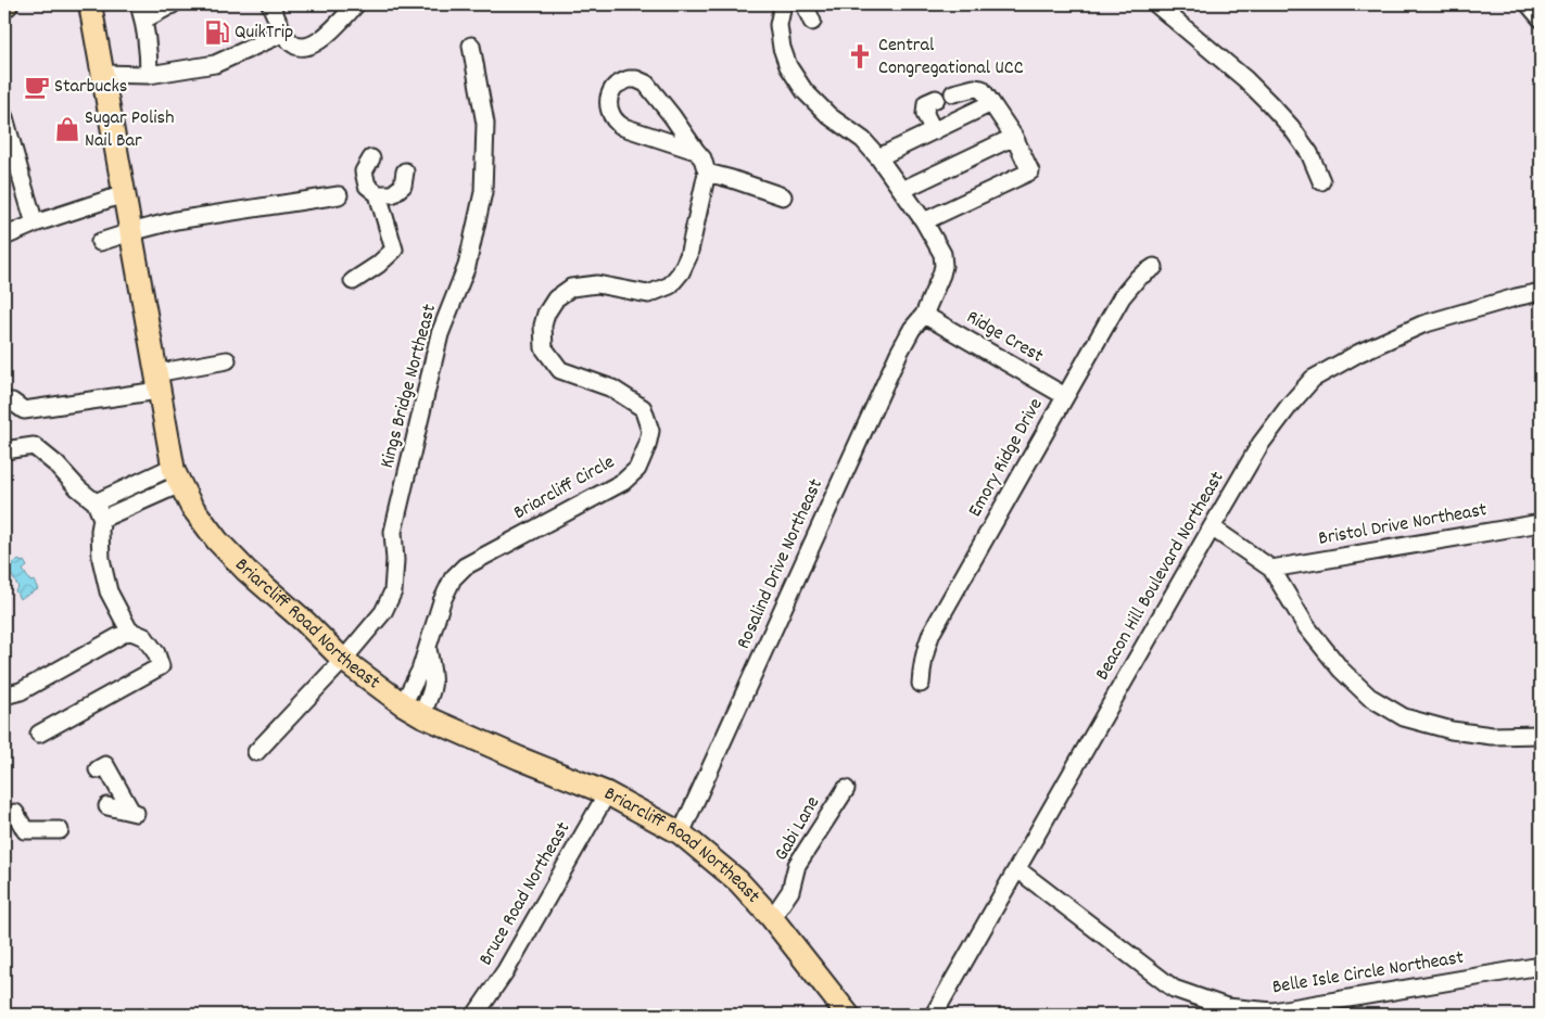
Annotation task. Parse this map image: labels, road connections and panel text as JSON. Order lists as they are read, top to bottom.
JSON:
{
  "streets": {
    "main road": ["Briarcliff Road Northeast"],
    "street": [
      "Ridge Crest",
      "Kings Bridge Northeast",
      "Emory Ridge Drive",
      "Briarcliff Circle",
      "Bristol Drive Northeast",
      "Rosalind Drive Northeast",
      "Beacon Hill Boulevard Northeast",
      "Gabi Lane",
      "Bruce Road Northeast",
      "Belle Isle Circle Northeast"
    ]
  },
  "crossings": [
    ["Ridge Crest", "Emory Ridge Drive"],
    ["Ridge Crest", "Rosalind Drive Northeast"],
    ["Kings Bridge Northeast", "Briarcliff Road Northeast"],
    ["Briarcliff Circle", "Briarcliff Road Northeast"],
    ["Rosalind Drive Northeast", "Briarcliff Road Northeast"],
    ["Beacon Hill Boulevard Northeast", "Belle Isle Circle Northeast"],
    ["Briarcliff Road Northeast", "Gabi Lane"],
    ["Briarcliff Road Northeast", "Bruce Road Northeast"]
  ],
  "places": {
    "fuel station": ["QuikTrip"],
    "church": ["Central Congregational UCC"],
    "cafe": ["Starbucks"],
    "shop": ["Sugar Polish Nail Bar"]
  }
}
